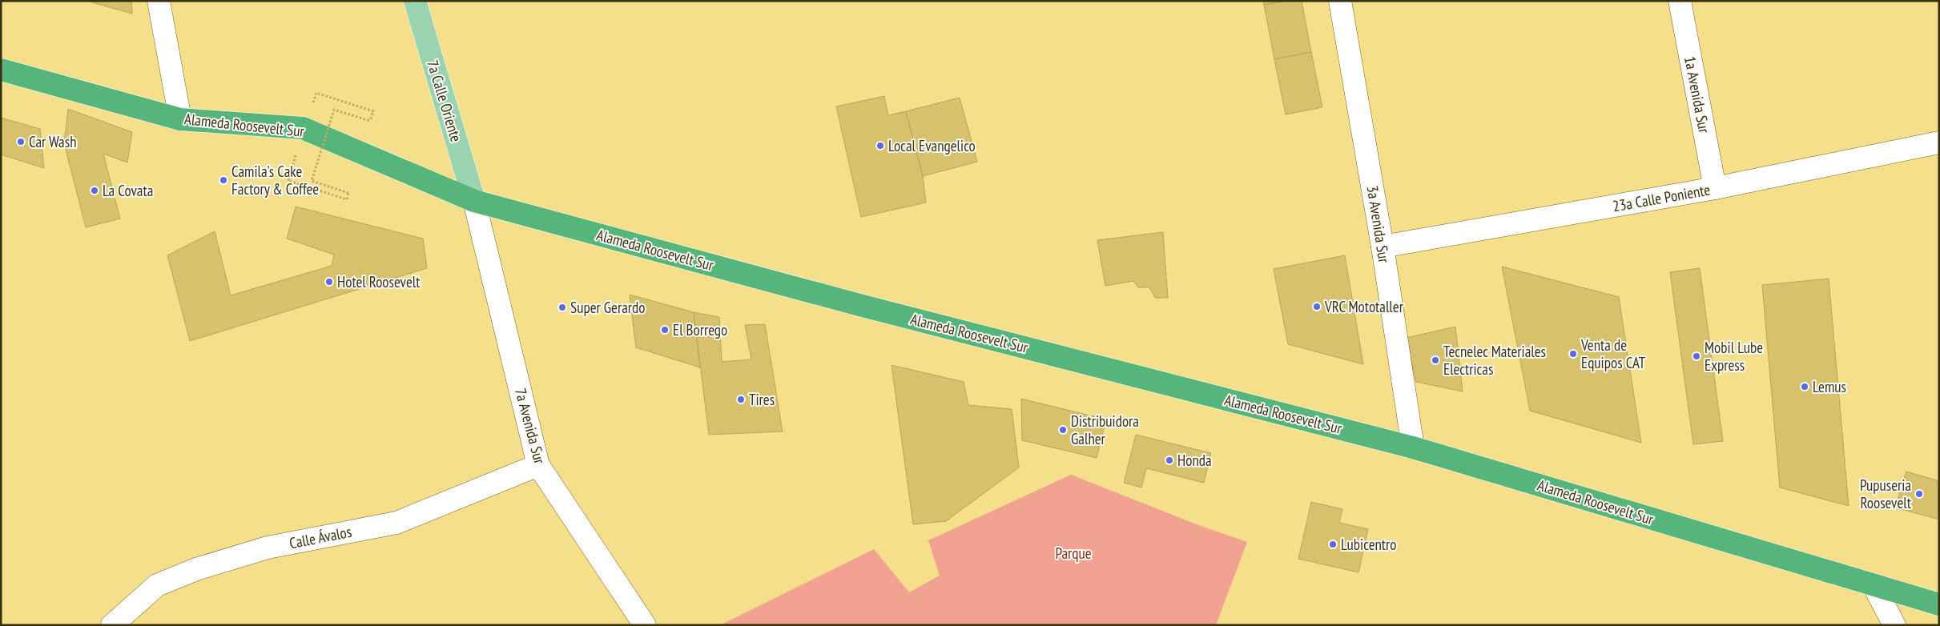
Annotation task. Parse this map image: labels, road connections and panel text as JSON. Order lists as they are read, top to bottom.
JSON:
{
  "streets": {
    "highway": ["Alameda Roosevelt Sur"],
    "main road": ["7a Calle Oriente"],
    "street": [
      "1a Avenida Sur",
      "23a Calle Poniente",
      "3a Avenida Sur",
      "7a Avenida Sur",
      "Calle Ávalos"
    ]
  },
  "crossings": [
    ["1a Avenida Sur", "23a Calle Poniente"],
    ["7a Calle Oriente", "Alameda Roosevelt Sur"],
    ["7a Calle Oriente", "7a Avenida Sur"],
    ["Alameda Roosevelt Sur", "3a Avenida Sur"],
    ["Alameda Roosevelt Sur", "7a Avenida Sur"],
    ["23a Calle Poniente", "3a Avenida Sur"],
    ["7a Avenida Sur", "Calle Ávalos"]
  ],
  "parks": ["Parque"],
  "places": [
    "Car Wash",
    "Local Evangelico",
    "Camila's Cake Factory & Coffee",
    "La Covata",
    "Hotel Roosevelt",
    "VRC Mototaller",
    "Super Gerardo",
    "El Borrego",
    "Venta de Equipos CAT",
    "Mobil Lube Express",
    "Tecnelec Materiales Electricas",
    "Lemus",
    "Tires",
    "Distribuidora Galher",
    "Honda",
    "Pupuseria Roosevelt",
    "Lubicentro"
  ]
}
